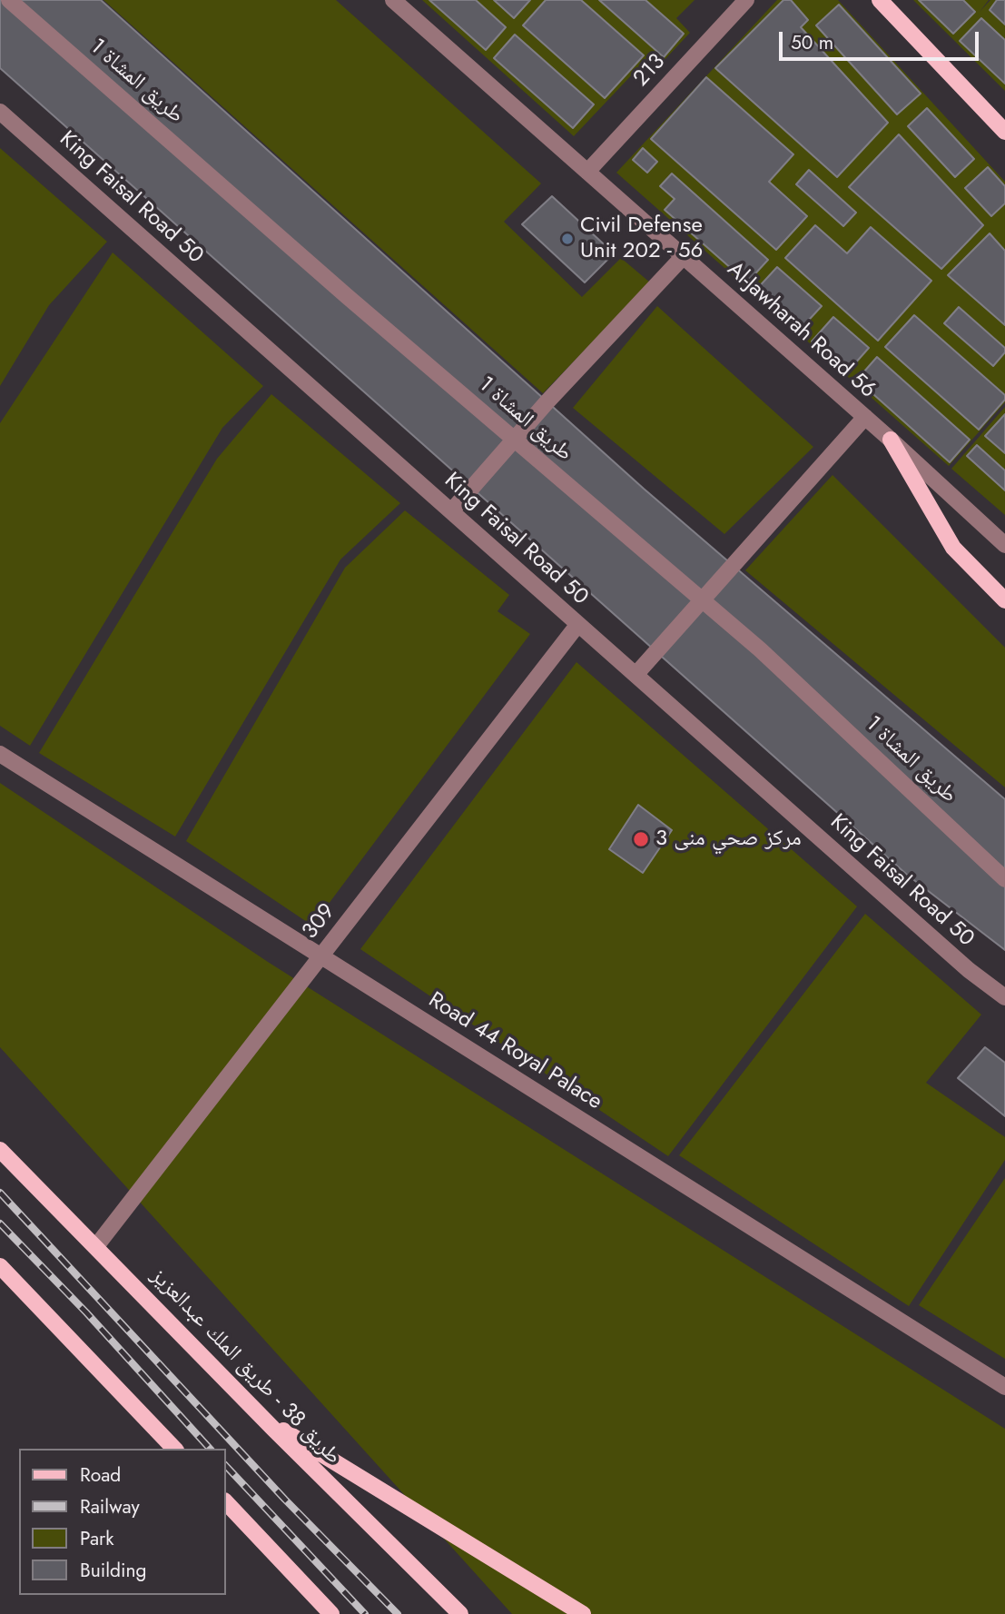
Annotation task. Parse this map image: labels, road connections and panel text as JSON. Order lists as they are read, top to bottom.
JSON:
{
  "streets": {
    "main road": ["طريق 38 - طريق الملك عبدالعزيز"],
    "street": [
      "213",
      "طريق المشاة 1",
      "King Faisal Road 50",
      "Al-Jawharah Road 56",
      "309",
      "Road 44 Royal Palace"
    ]
  },
  "crossings": [
    ["213", "Al-Jawharah Road 56"],
    ["King Faisal Road 50", "309"],
    ["309", "Road 44 Royal Palace"],
    ["309", "طريق 38 - طريق الملك عبدالعزيز"]
  ],
  "places": ["Civil Defense Unit 202 - 56", "مركز صحي منى 3"],
  "legend": [
    "Road",
    "Railway",
    "Park",
    "Building"
  ],
  "scale_bar": "50 m"
}
